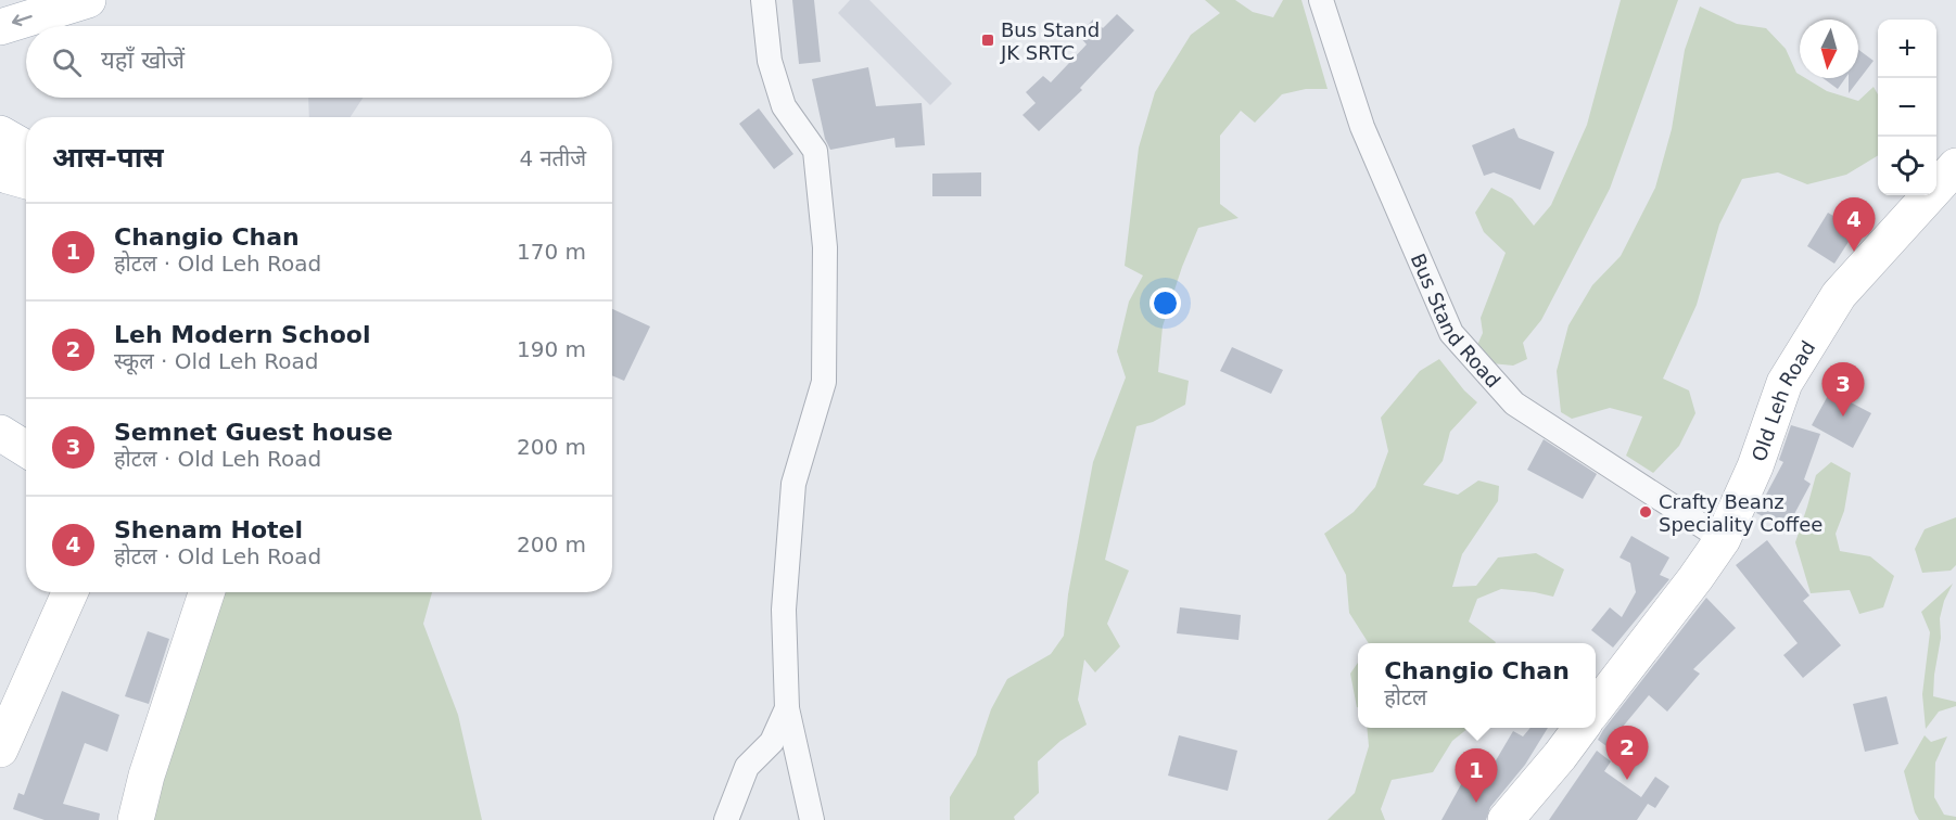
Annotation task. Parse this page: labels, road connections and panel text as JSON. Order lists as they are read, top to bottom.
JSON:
{
  "streets": {
    "street": ["Bus Stand Road", "Old Leh Road"]
  },
  "crossings": [
    ["Bus Stand Road", "Old Leh Road"]
  ],
  "places": {
    "transit": ["Bus Stand JK SRTC"],
    "other": ["Crafty Beanz Speciality Coffee"]
  },
  "north": "bottom",
  "page": {
    "map_buttons": ["+", "−"],
    "search": "यहाँ खोजें",
    "heading": ["आस-पास", "4 नतीजे"],
    "pins": [
      "4",
      "3",
      "2",
      "1"
    ],
    "list": [
      {
        "mark": "1",
        "name": "Changio Chan",
        "note": "होटल · Old Leh Road",
        "value": "170 m"
      },
      {
        "mark": "2",
        "name": "Leh Modern School",
        "note": "स्कूल · Old Leh Road",
        "value": "190 m"
      },
      {
        "mark": "3",
        "name": "Semnet Guest house",
        "note": "होटल · Old Leh Road",
        "value": "200 m"
      },
      {
        "mark": "4",
        "name": "Shenam Hotel",
        "note": "होटल · Old Leh Road",
        "value": "200 m"
      }
    ],
    "popup": ["Changio Chan", "होटल"]
  }
}
